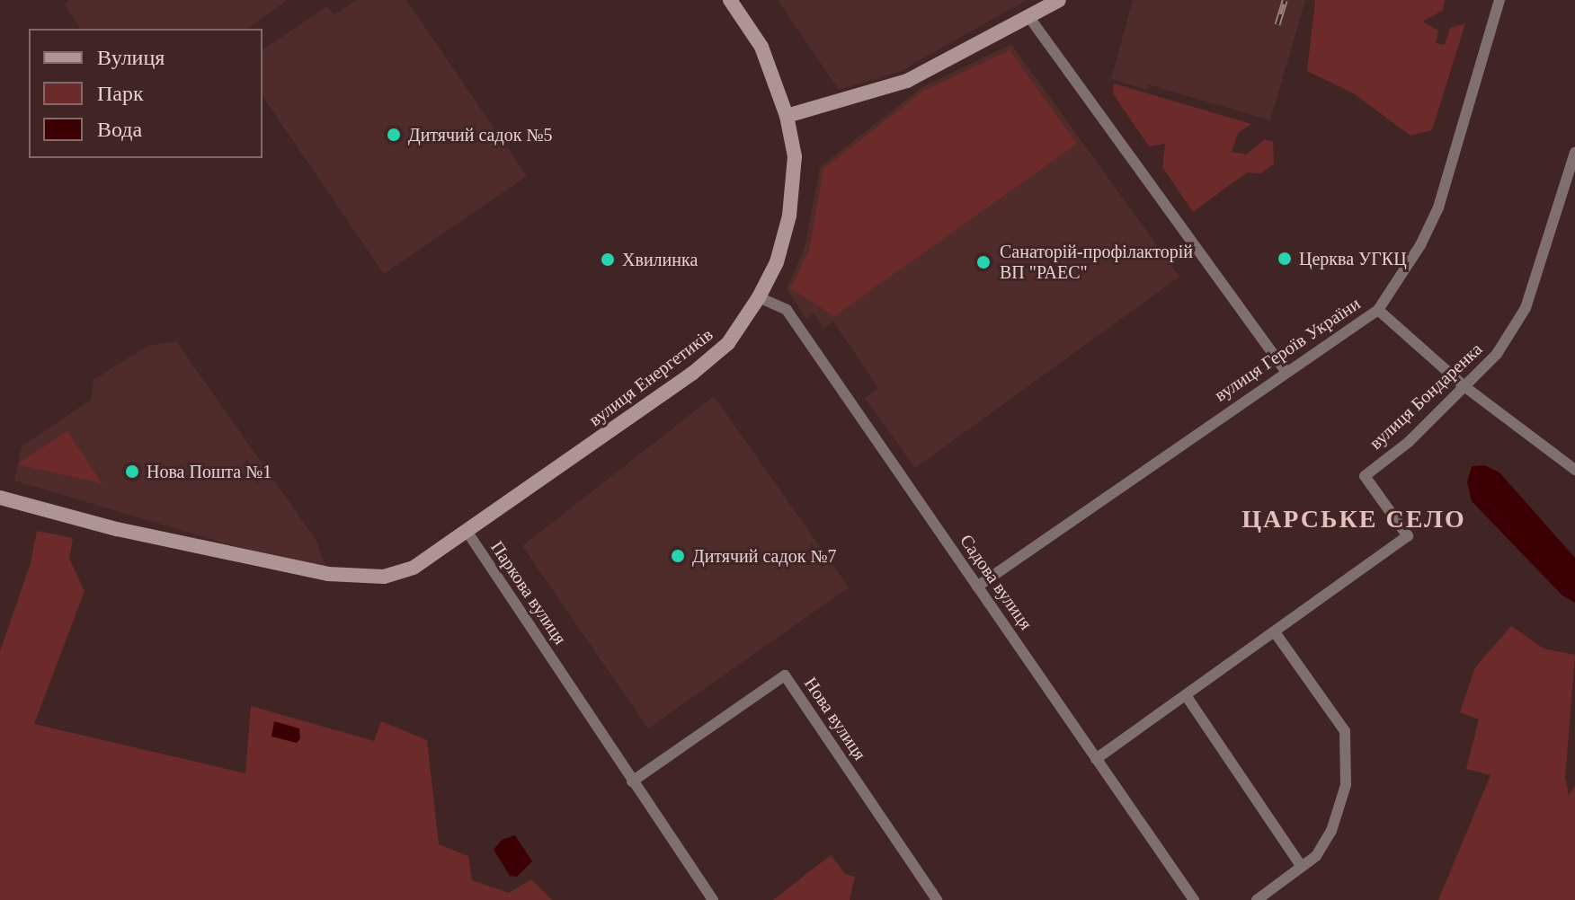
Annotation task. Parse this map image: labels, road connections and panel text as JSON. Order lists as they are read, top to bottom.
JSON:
{
  "streets": {
    "street": [
      "вулиця Героїв України",
      "вулиця Енергетиків",
      "вулиця Бондаренка",
      "Садова вулиця",
      "Паркова вулиця",
      "Нова вулиця"
    ]
  },
  "crossings": [
    ["вулиця Героїв України", "Садова вулиця"],
    ["вулиця Енергетиків", "Садова вулиця"],
    ["вулиця Енергетиків", "Паркова вулиця"],
    ["вулиця Бондаренка", "Садова вулиця"],
    ["Паркова вулиця", "Нова вулиця"]
  ],
  "districts": ["ЦАРСЬКЕ СЕЛО"],
  "places": [
    "Дитячий садок №5",
    "Церква УГКЦ",
    "Хвилинка",
    "Санаторій-профілакторій ВП \"РАЕС\"",
    "Нова Пошта №1",
    "Дитячий садок №7"
  ],
  "legend": ["Вулиця", "Парк", "Вода"]
}
